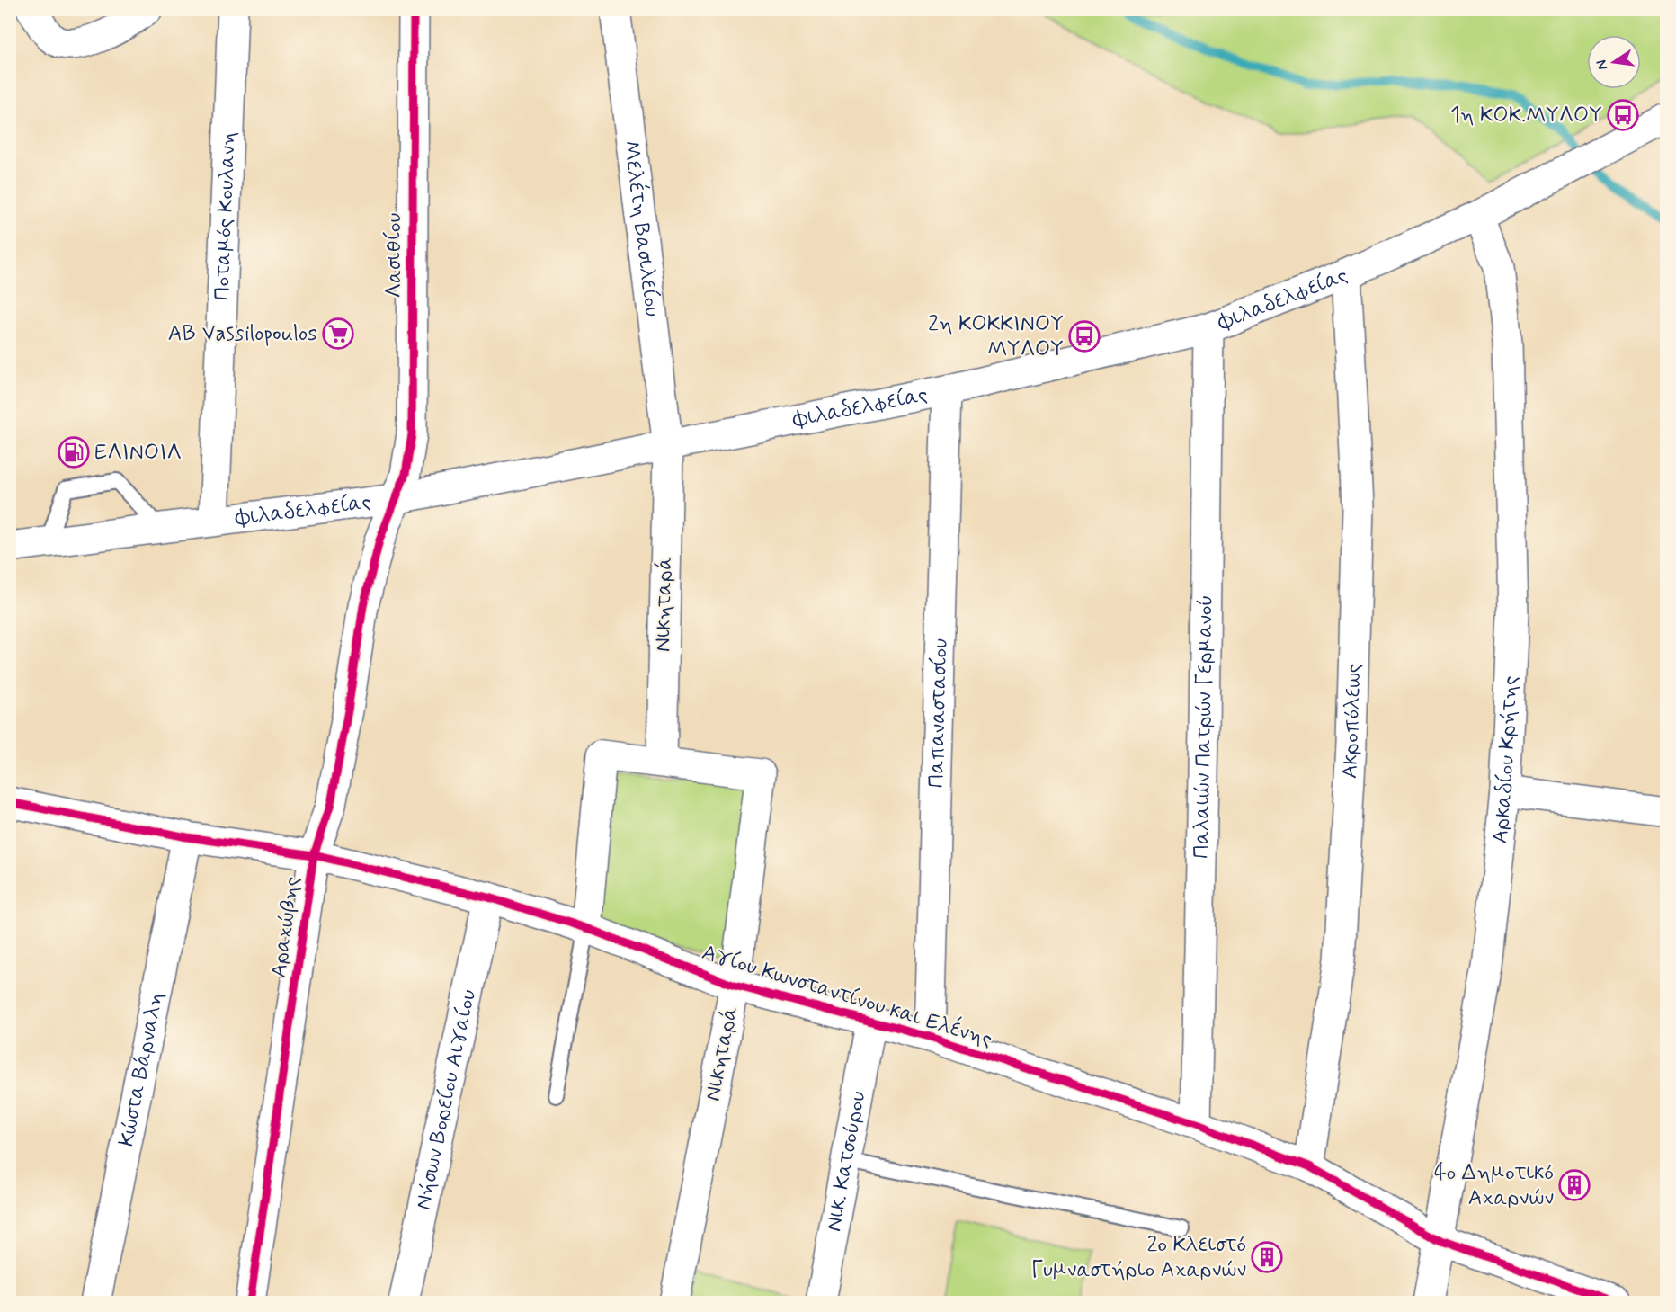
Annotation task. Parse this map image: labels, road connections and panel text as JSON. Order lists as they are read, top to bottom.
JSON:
{
  "streets": {
    "street": [
      "Ποταμός Κουλανη",
      "Μελέτη Βασιλείου",
      "Λασιθίου",
      "Φιλαδελφείας",
      "Νικηταρά",
      "Παπαναστασίου",
      "Ακροπόλεως",
      "Παλαιών Πατρών Γερμανού",
      "Αρκαδίου Κρήτης",
      "Αραχώβης",
      "Αγίου Κωνσταντίνου και Ελένης",
      "Κώστα Βάρναλη",
      "Νήσων Βορείου Αιγαίου",
      "Νικ. Κατσούρου"
    ]
  },
  "crossings": [
    ["Ποταμός Κουλανη", "Φιλαδελφείας"],
    ["Μελέτη Βασιλείου", "Φιλαδελφείας"],
    ["Μελέτη Βασιλείου", "Νικηταρά"],
    ["Λασιθίου", "Φιλαδελφείας"],
    ["Λασιθίου", "Αραχώβης"],
    ["Φιλαδελφείας", "Νικηταρά"],
    ["Φιλαδελφείας", "Παπαναστασίου"],
    ["Φιλαδελφείας", "Ακροπόλεως"],
    ["Φιλαδελφείας", "Παλαιών Πατρών Γερμανού"],
    ["Φιλαδελφείας", "Αρκαδίου Κρήτης"],
    ["Φιλαδελφείας", "Αραχώβης"],
    ["Νικηταρά", "Αγίου Κωνσταντίνου και Ελένης"],
    ["Παπαναστασίου", "Αγίου Κωνσταντίνου και Ελένης"],
    ["Ακροπόλεως", "Αγίου Κωνσταντίνου και Ελένης"],
    ["Παλαιών Πατρών Γερμανού", "Αγίου Κωνσταντίνου και Ελένης"],
    ["Αρκαδίου Κρήτης", "Αγίου Κωνσταντίνου και Ελένης"],
    ["Αραχώβης", "Αγίου Κωνσταντίνου και Ελένης"],
    ["Αγίου Κωνσταντίνου και Ελένης", "Κώστα Βάρναλη"],
    ["Αγίου Κωνσταντίνου και Ελένης", "Νήσων Βορείου Αιγαίου"],
    ["Αγίου Κωνσταντίνου και Ελένης", "Νικ. Κατσούρου"]
  ],
  "places": {
    "bus stop": ["1η ΚΟΚ.ΜΥΛΟΥ", "2η ΚΟΚΚΙΝΟΥ ΜΥΛΟΥ"],
    "supermarket": ["AB Vassilopoulos"],
    "fuel station": ["ΕΛΙΝΟΙΛ"],
    "building": ["4ο Δημοτικό Αχαρνών", "2ο Κλειστό Γυμναστήριο Αχαρνών"]
  },
  "north": "left"
}
